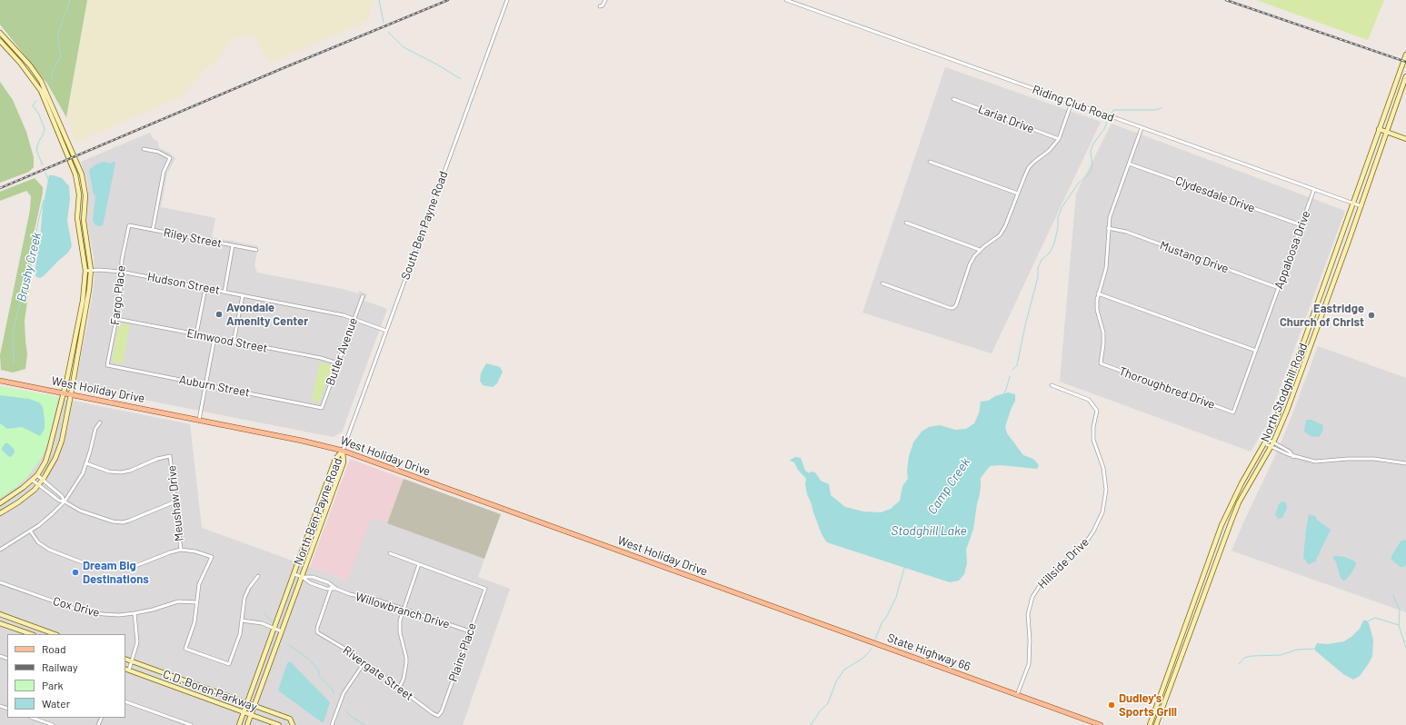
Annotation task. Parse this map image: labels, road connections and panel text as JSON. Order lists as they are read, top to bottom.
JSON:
{
  "streets": {
    "main road": ["West Holiday Drive", "State Highway 66"],
    "street": [
      "Riding Club Road",
      "Lariat Drive",
      "Clydesdale Drive",
      "South Ben Payne Road",
      "Riley Street",
      "Appaloosa Drive",
      "Mustang Drive",
      "Hudson Street",
      "Fargo Place",
      "Elmwood Street",
      "Butler Avenue",
      "Auburn Street",
      "Thoroughbred Drive",
      "North Stodghill Road",
      "Meushaw Drive",
      "North Ben Payne Road",
      "Hillside Drive",
      "Cox Drive",
      "Willowbranch Drive",
      "Plains Place",
      "Rivergate Street",
      "C.D. Boren Parkway"
    ]
  },
  "crossings": [
    ["Riding Club Road", "Appaloosa Drive"],
    ["Riding Club Road", "North Stodghill Road"],
    ["Clydesdale Drive", "Appaloosa Drive"],
    ["South Ben Payne Road", "Hudson Street"],
    ["South Ben Payne Road", "West Holiday Drive"],
    ["South Ben Payne Road", "North Ben Payne Road"],
    ["Riley Street", "Fargo Place"],
    ["Appaloosa Drive", "Mustang Drive"],
    ["Appaloosa Drive", "Thoroughbred Drive"],
    ["Hudson Street", "Fargo Place"],
    ["Hudson Street", "Butler Avenue"],
    ["Fargo Place", "Elmwood Street"],
    ["Fargo Place", "Auburn Street"],
    ["Elmwood Street", "Butler Avenue"],
    ["Butler Avenue", "Auburn Street"],
    ["West Holiday Drive", "North Ben Payne Road"],
    ["West Holiday Drive", "State Highway 66"],
    ["North Ben Payne Road", "Willowbranch Drive"],
    ["North Ben Payne Road", "C.D. Boren Parkway"],
    ["Hillside Drive", "State Highway 66"],
    ["Willowbranch Drive", "Plains Place"],
    ["Willowbranch Drive", "Rivergate Street"],
    ["Plains Place", "Rivergate Street"]
  ],
  "water": ["Brushy Creek", "Camp Creek", "Stodghill Lake"],
  "places": [
    "Avondale Amenity Center",
    "Eastridge Church of Christ",
    "Dream Big Destinations",
    "Dudley's Sports Grill"
  ],
  "legend": [
    "Road",
    "Railway",
    "Park",
    "Water"
  ]
}
